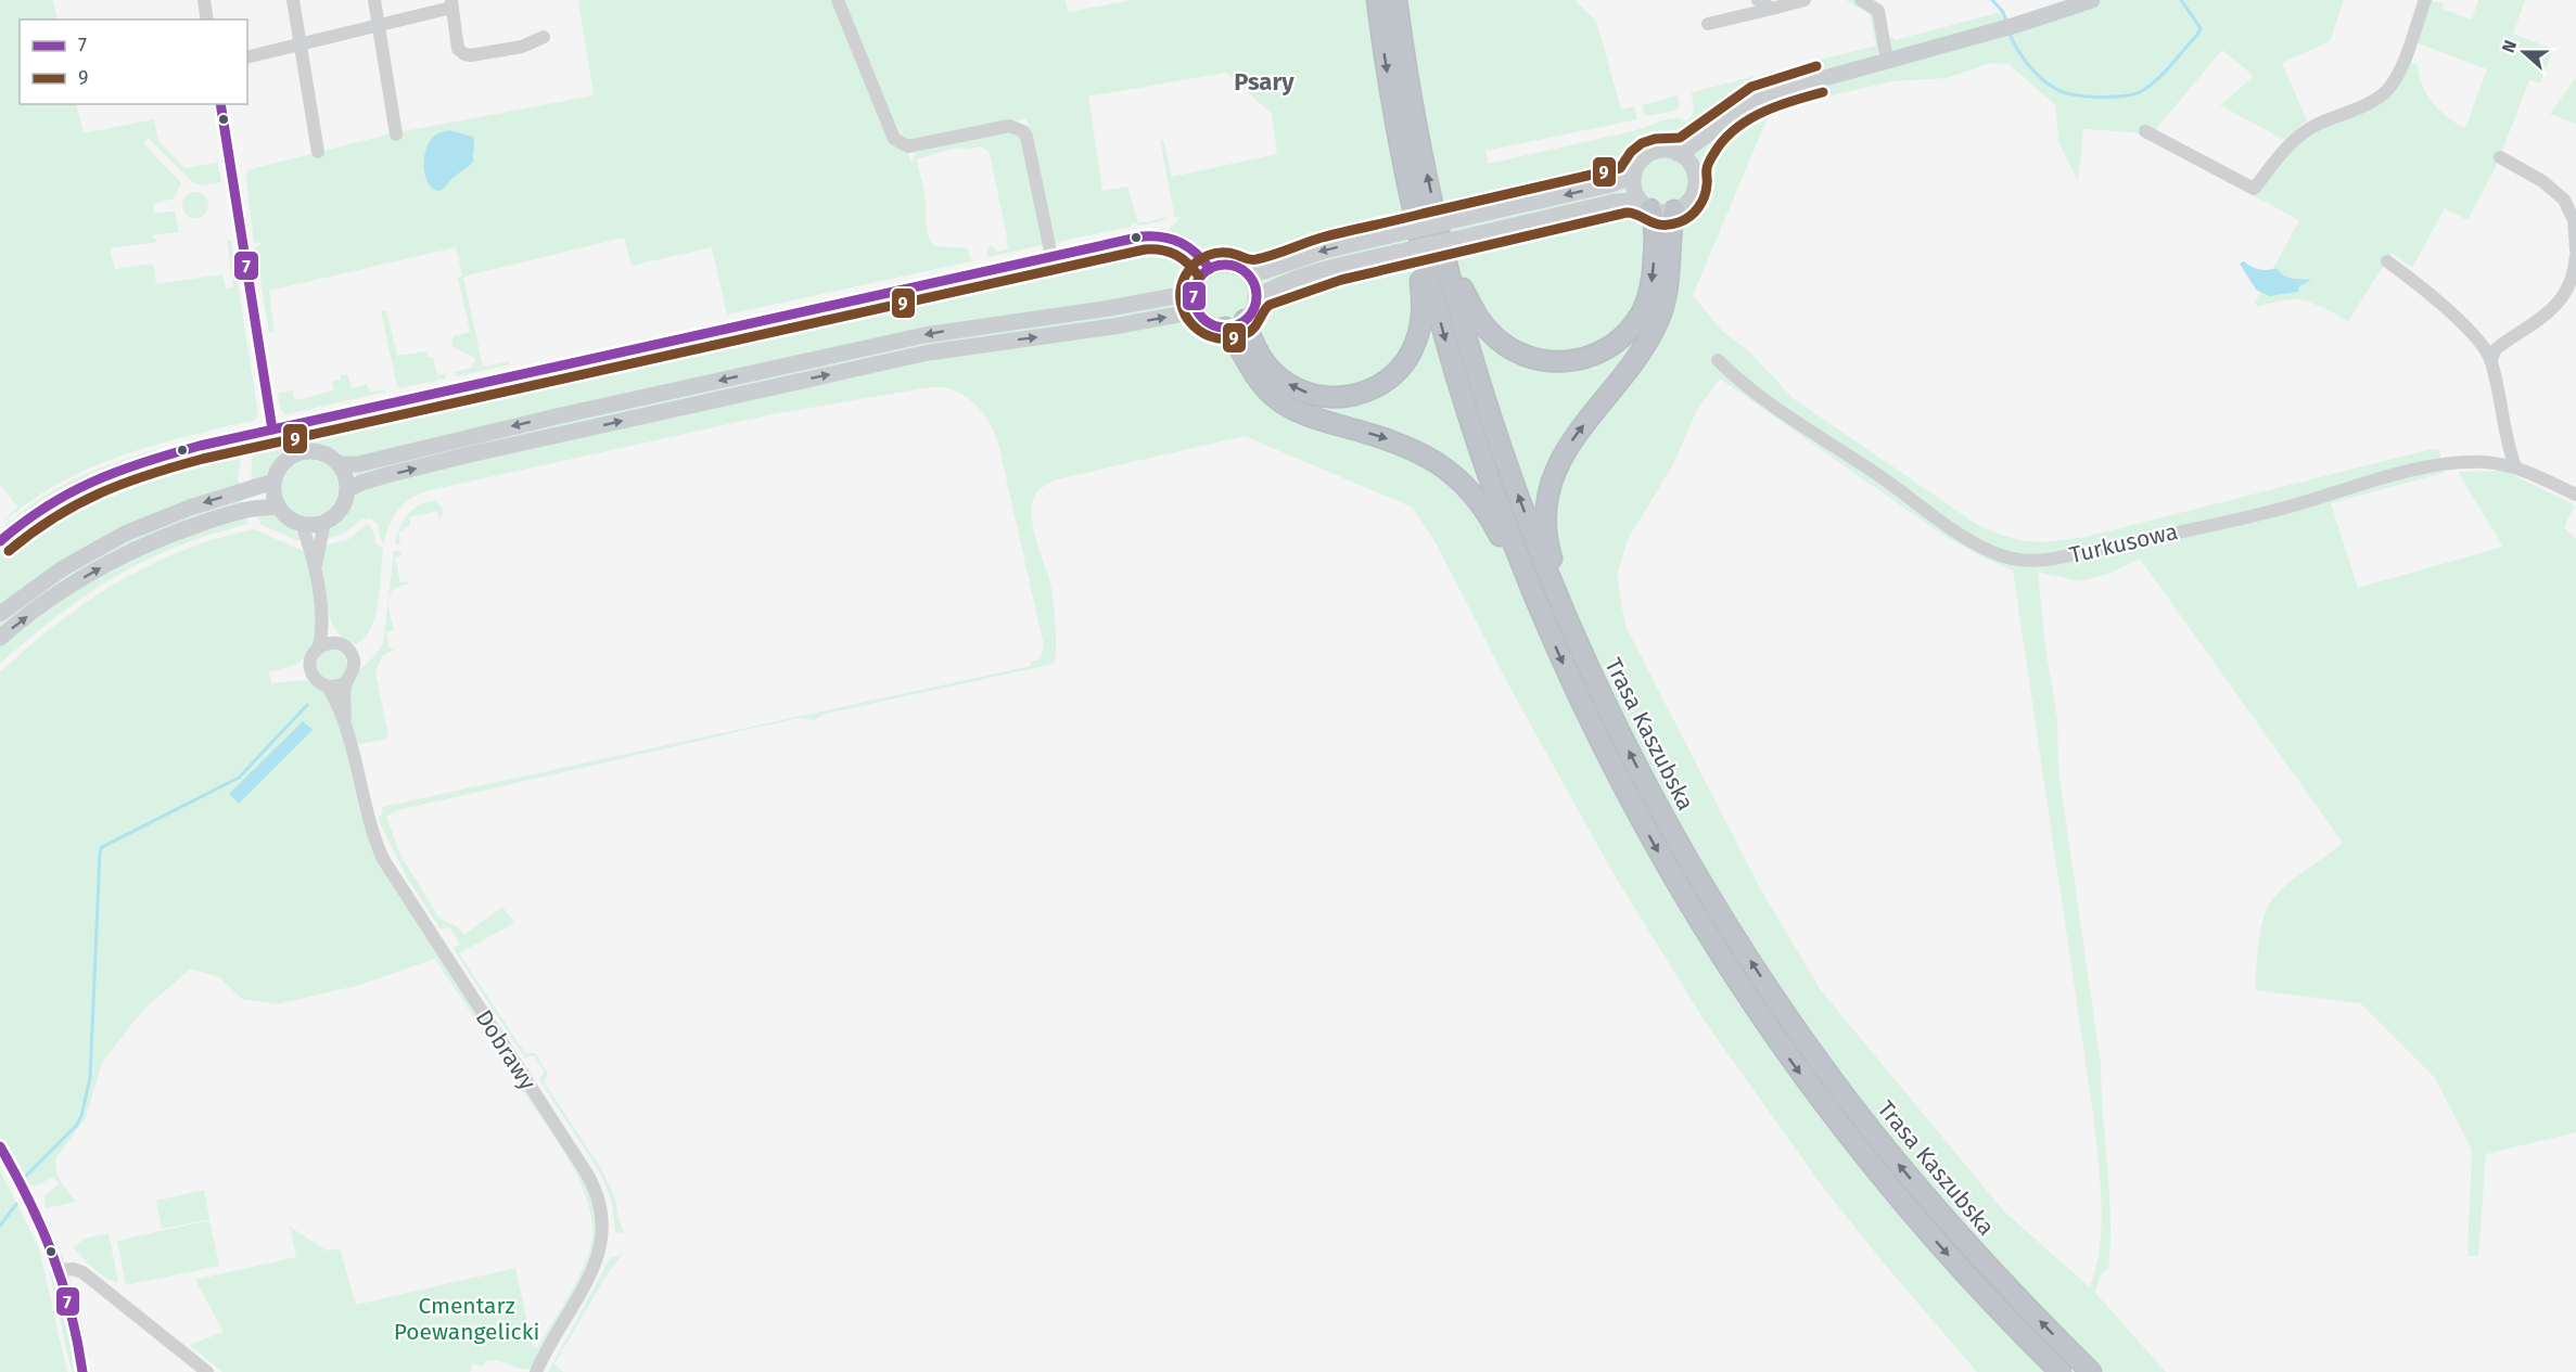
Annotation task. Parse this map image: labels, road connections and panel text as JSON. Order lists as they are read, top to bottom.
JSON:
{
  "streets": {
    "highway": ["Trasa Kaszubska"],
    "street": ["Turkusowa", "Dobrawy"]
  },
  "districts": ["Psary"],
  "parks": ["Cmentarz Poewangelicki"],
  "lines": ["transit line 9", "transit line 7"],
  "legend": ["7", "9"],
  "north": "left"
}
